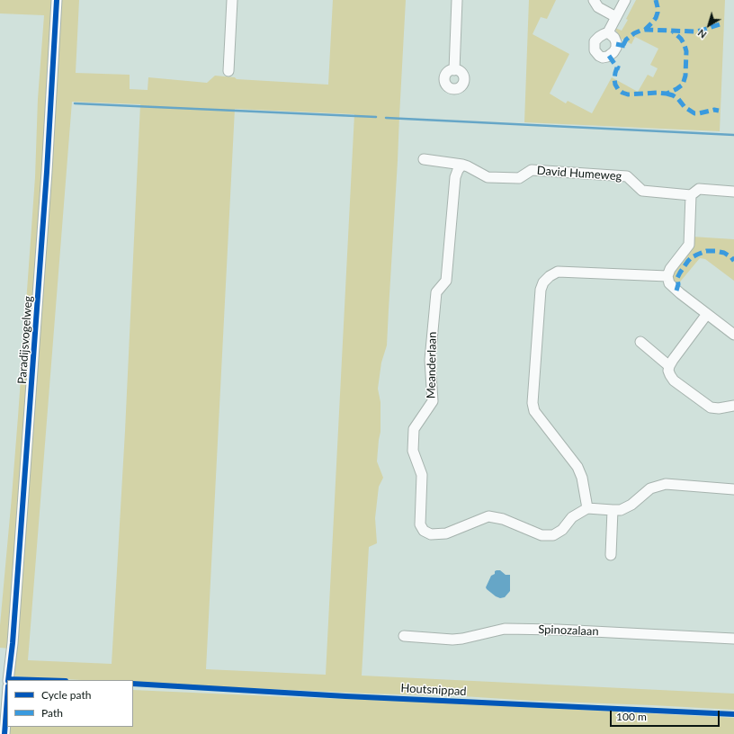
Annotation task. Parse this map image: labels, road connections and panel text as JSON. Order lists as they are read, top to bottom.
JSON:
{
  "streets": {
    "street": [
      "David Humeweg",
      "Paradijsvogelweg",
      "Meanderlaan",
      "Spinozalaan"
    ],
    "cycle path": ["Houtsnippad"]
  },
  "crossings": [
    ["David Humeweg", "Meanderlaan"]
  ],
  "legend": ["Cycle path", "Path"],
  "scale_bar": "100 m",
  "north": "bottom left"
}
